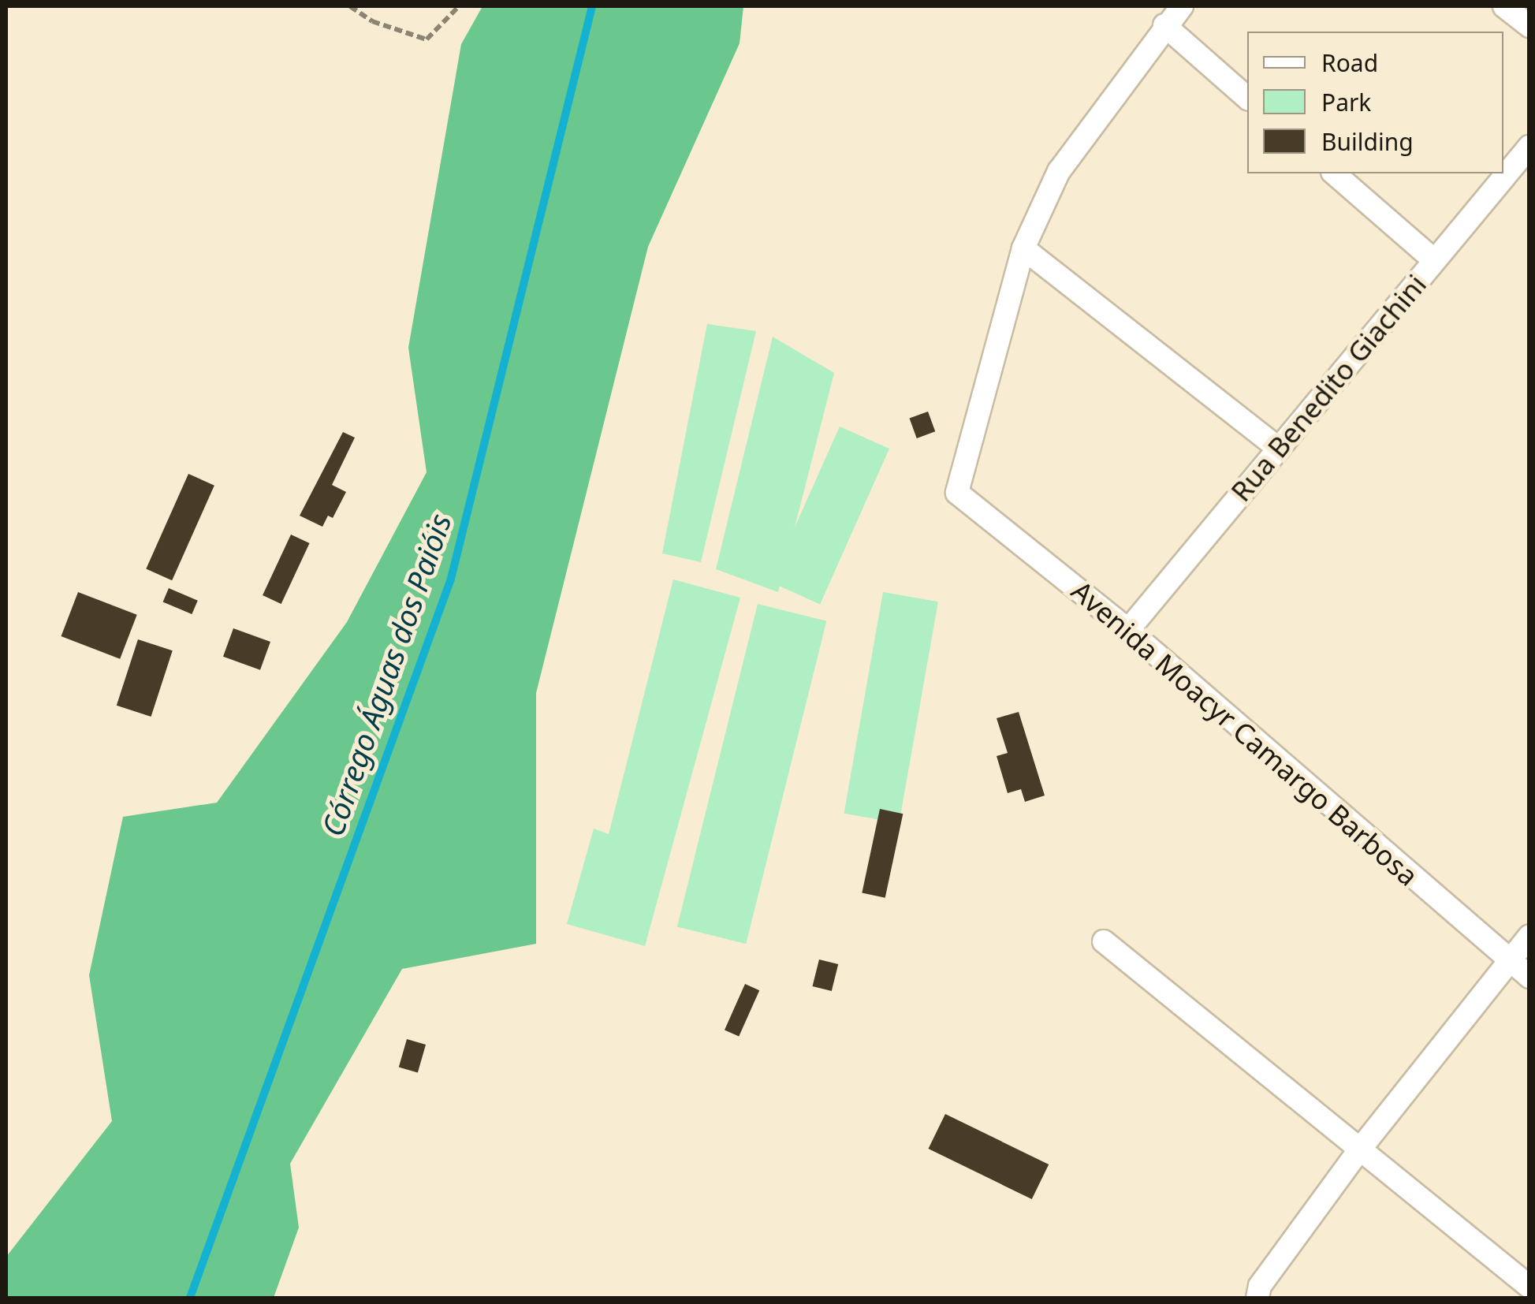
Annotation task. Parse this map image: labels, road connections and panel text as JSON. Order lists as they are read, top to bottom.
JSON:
{
  "streets": {
    "street": ["Rua Benedito Giachini", "Avenida Moacyr Camargo Barbosa"]
  },
  "crossings": [
    ["Rua Benedito Giachini", "Avenida Moacyr Camargo Barbosa"]
  ],
  "water": ["Córrego Águas dos Paióis"],
  "legend": ["Road", "Park", "Building"]
}
